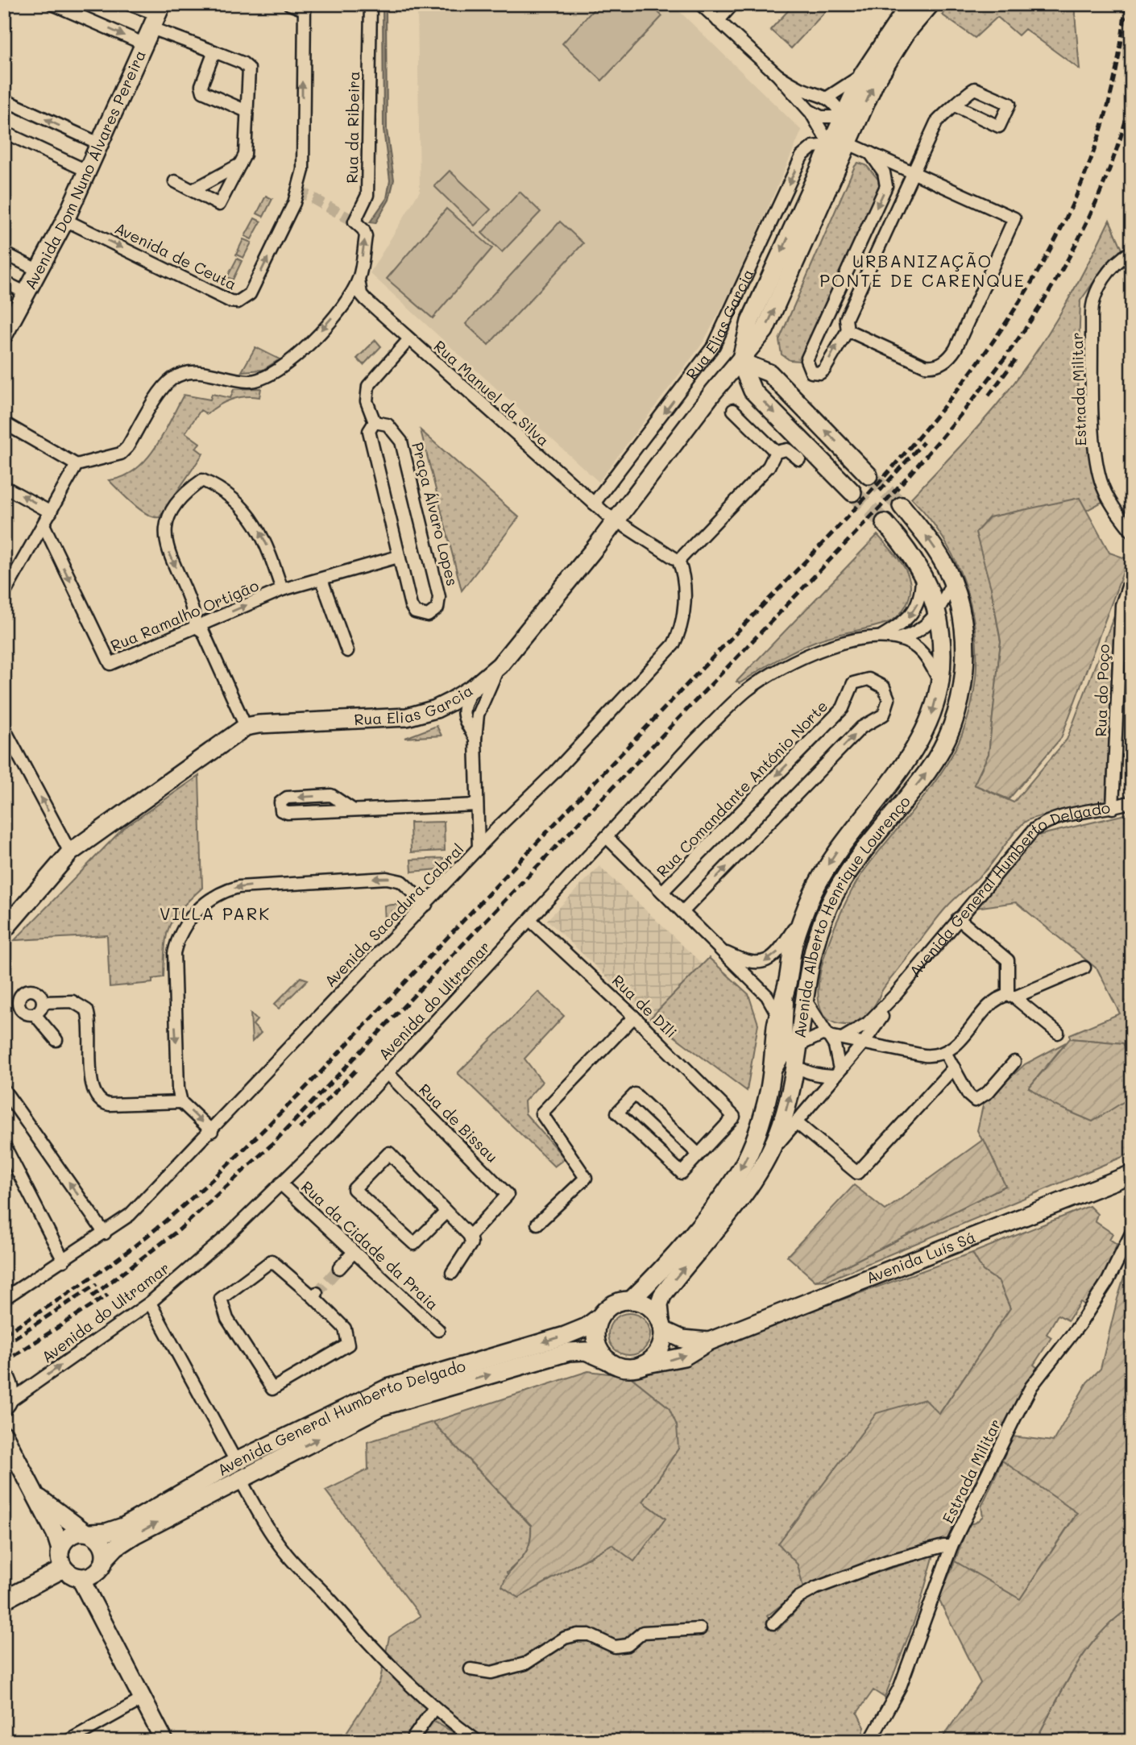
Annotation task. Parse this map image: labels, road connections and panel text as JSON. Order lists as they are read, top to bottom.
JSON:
{
  "streets": {
    "street": [
      "Rua da Ribeira",
      "Avenida Dom Nuno Álvares Pereira",
      "Avenida de Ceuta",
      "Rua Elias Garcia",
      "Estrada Militar",
      "Rua Manuel da Silva",
      "Praça Álvaro Lopes",
      "Rua Ramalho Ortigão",
      "Rua do Poço",
      "Rua Comandante António Norte",
      "Avenida General Humberto Delgado",
      "Avenida Sacadura Cabral",
      "Avenida Alberto Henrique Lourenço",
      "Avenida do Ultramar",
      "Rua de DIli",
      "Rua de Bissau",
      "Rua da Cidade da Praia",
      "Avenida Luís Sá"
    ]
  },
  "crossings": [
    ["Rua da Ribeira", "Rua Manuel da Silva"],
    ["Avenida Dom Nuno Álvares Pereira", "Avenida de Ceuta"],
    ["Rua Elias Garcia", "Rua Manuel da Silva"],
    ["Rua Manuel da Silva", "Praça Álvaro Lopes"],
    ["Praça Álvaro Lopes", "Rua Ramalho Ortigão"],
    ["Rua do Poço", "Avenida General Humberto Delgado"],
    ["Rua Comandante António Norte", "Avenida Alberto Henrique Lourenço"],
    ["Rua Comandante António Norte", "Avenida do Ultramar"],
    ["Avenida General Humberto Delgado", "Avenida Alberto Henrique Lourenço"],
    ["Avenida General Humberto Delgado", "Avenida Luís Sá"],
    ["Avenida Alberto Henrique Lourenço", "Avenida do Ultramar"],
    ["Avenida Alberto Henrique Lourenço", "Avenida Luís Sá"],
    ["Avenida do Ultramar", "Rua de DIli"],
    ["Avenida do Ultramar", "Rua de Bissau"],
    ["Avenida do Ultramar", "Rua da Cidade da Praia"]
  ],
  "districts": ["URBANIZAÇÃO PONTE DE CARENQUE", "VILLA PARK"]
}
